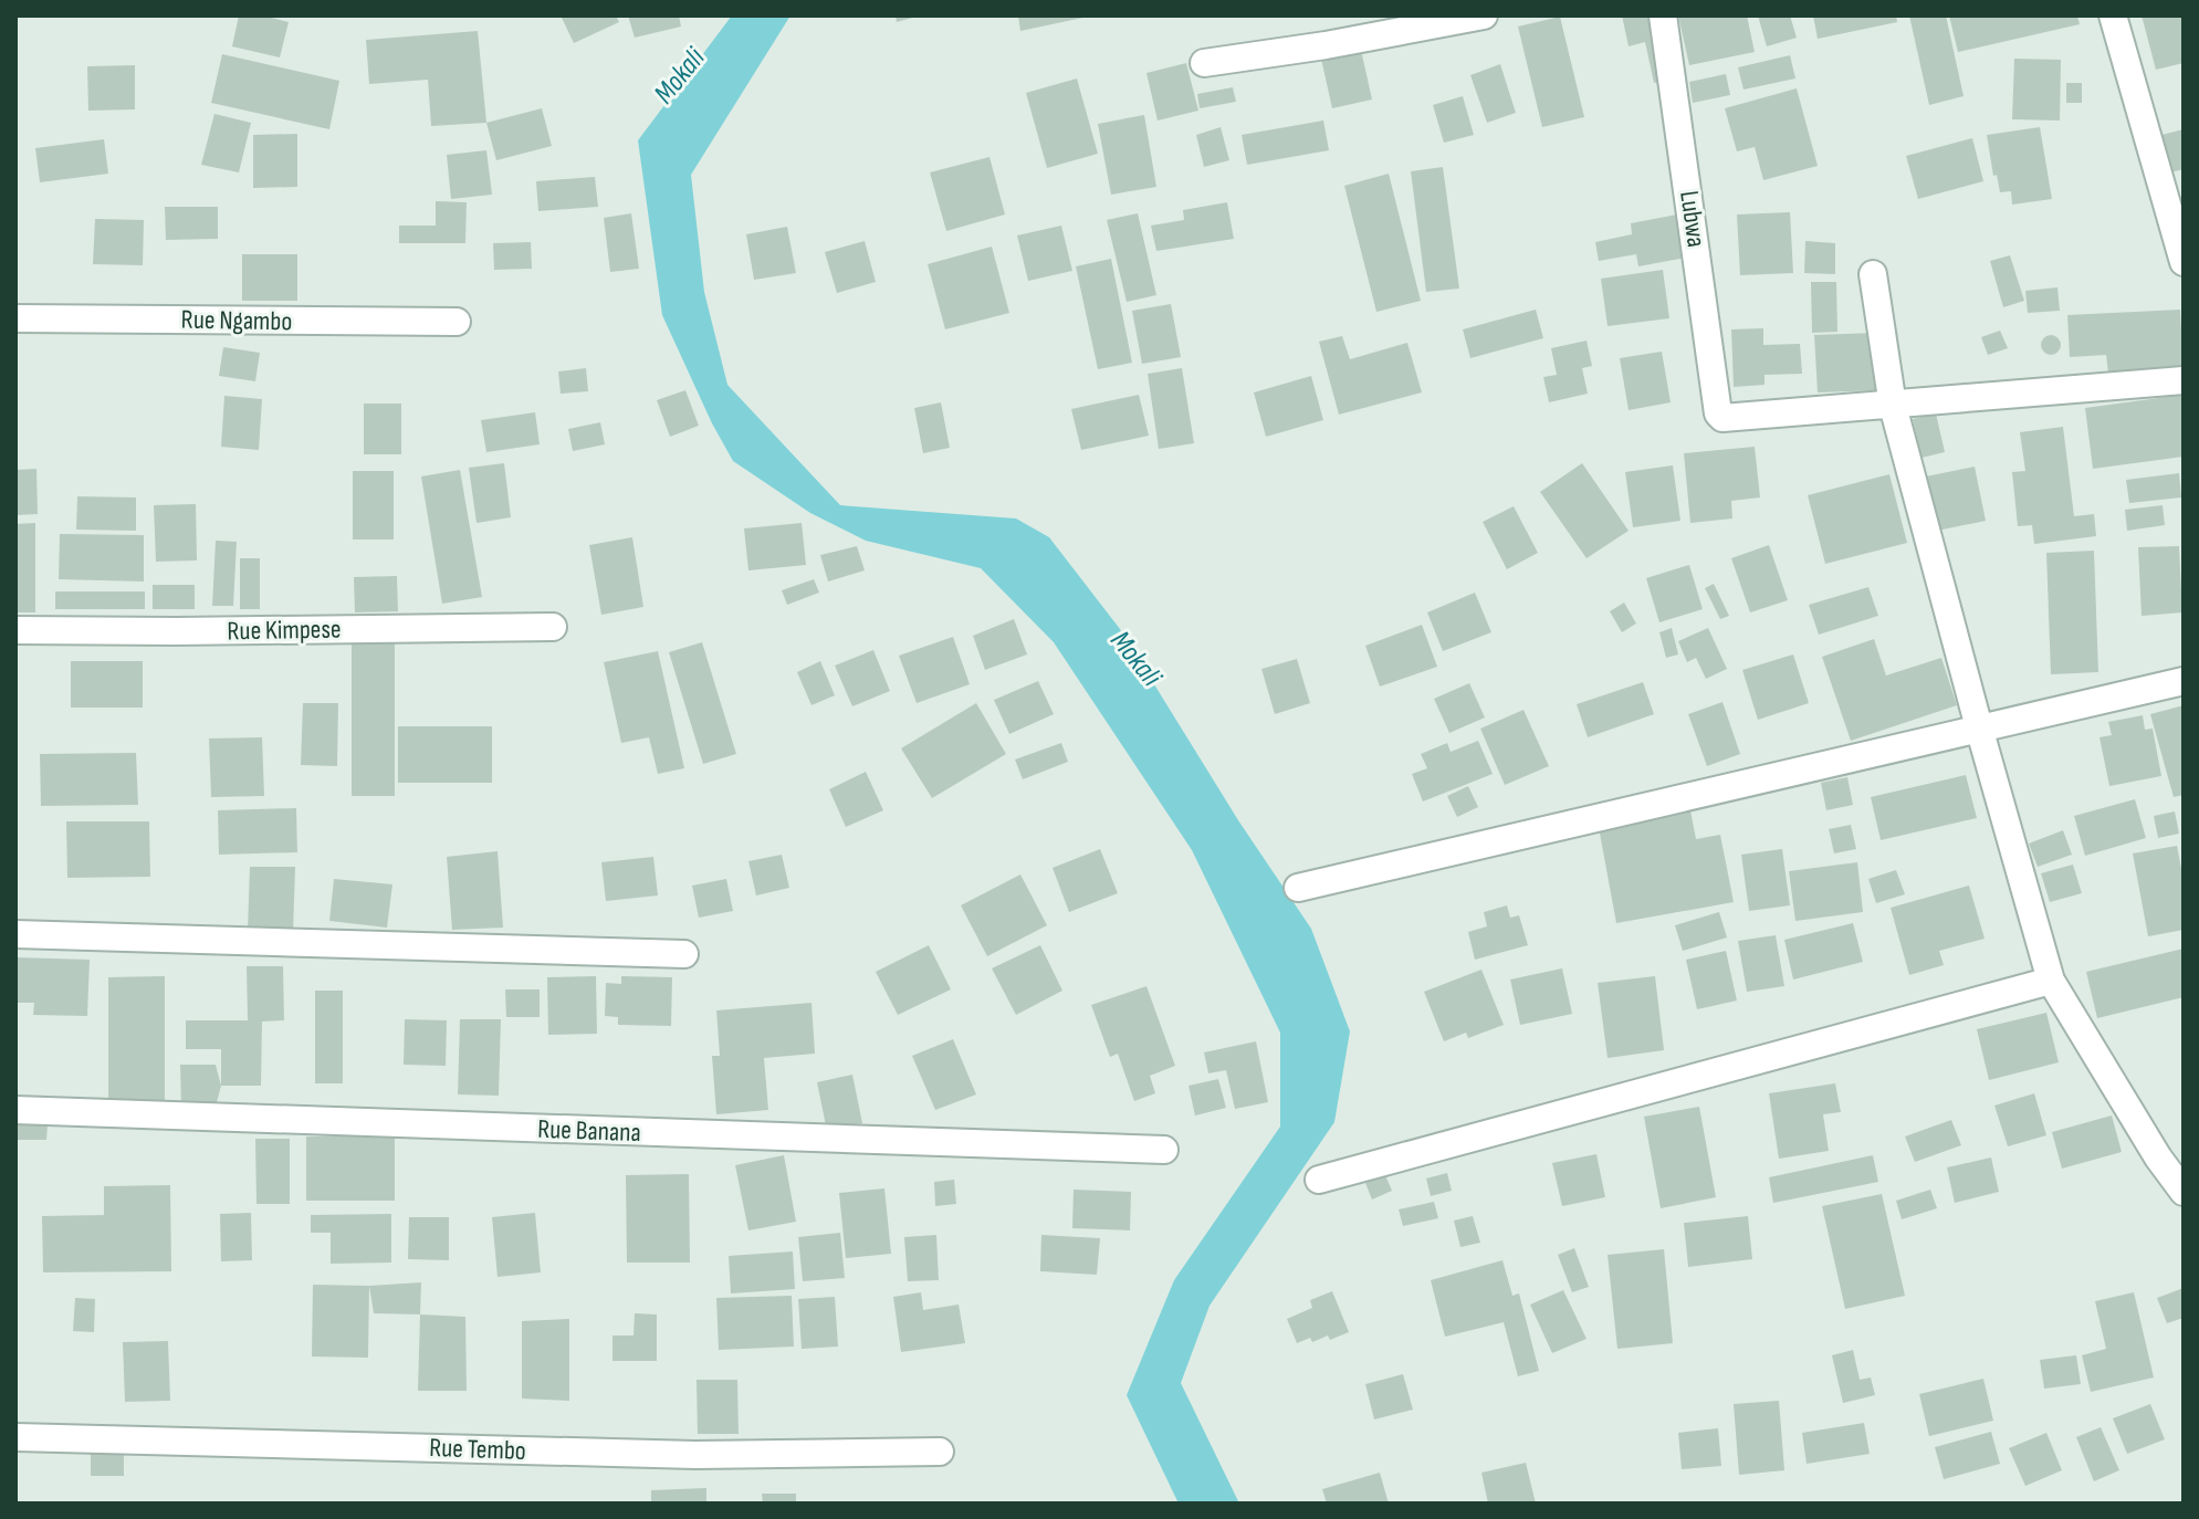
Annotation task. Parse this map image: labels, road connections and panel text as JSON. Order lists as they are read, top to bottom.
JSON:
{
  "streets": {
    "street": [
      "Lubwa",
      "Rue Ngambo",
      "Rue Kimpese",
      "Rue Banana",
      "Rue Tembo"
    ]
  },
  "water": ["Mokali"]
}
